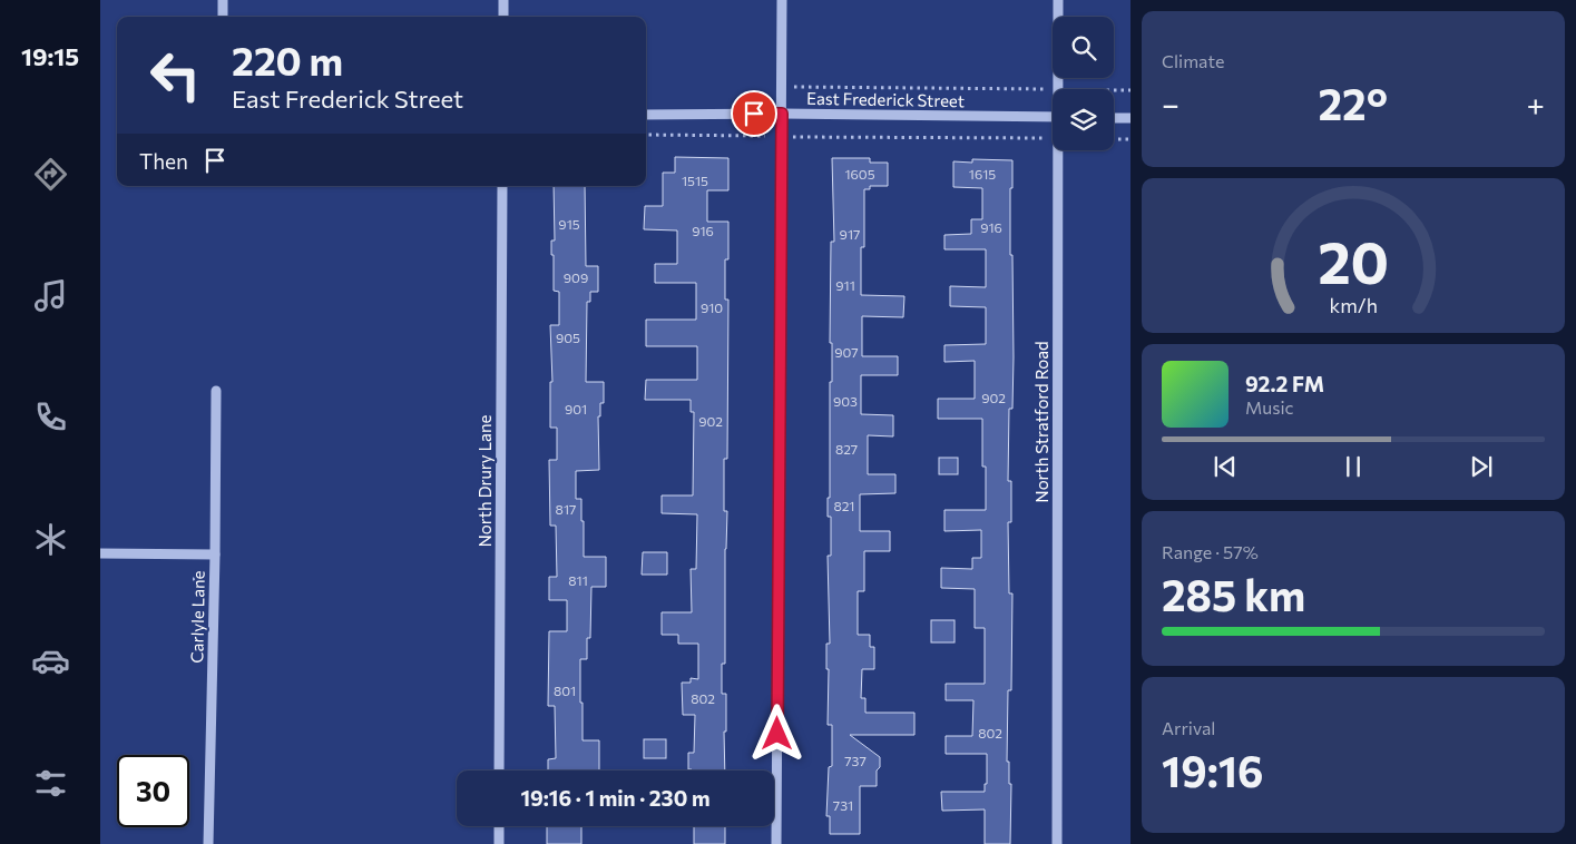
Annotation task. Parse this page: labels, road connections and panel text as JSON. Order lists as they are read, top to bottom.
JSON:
{
  "streets": {
    "street": [
      "East Frederick Street",
      "North Stratford Road",
      "North Drury Lane",
      "Carlyle Lane"
    ]
  },
  "house_numbers": [
    "1605",
    "1615",
    "1515",
    "915",
    "916",
    "916",
    "917",
    "909",
    "911",
    "910",
    "905",
    "907",
    "902",
    "903",
    "901",
    "902",
    "827",
    "821",
    "817",
    "811",
    "801",
    "802",
    "802",
    "737",
    "731"
  ],
  "page": {
    "tabs": "19:15",
    "tile": [
      "Climate",
      ["Range · 57%", "285 km"],
      ["Arrival", "19:16"]
    ],
    "turn": ["220 m", "East Frederick Street"],
    "heat": ["−", "22°", "+"],
    "then": "Then",
    "song": ["92.2 FM", "Music"],
    "limit": "30",
    "trip": "19:16 · 1 min · 230 m",
    "gauge": ["20", "km/h"]
  }
}
